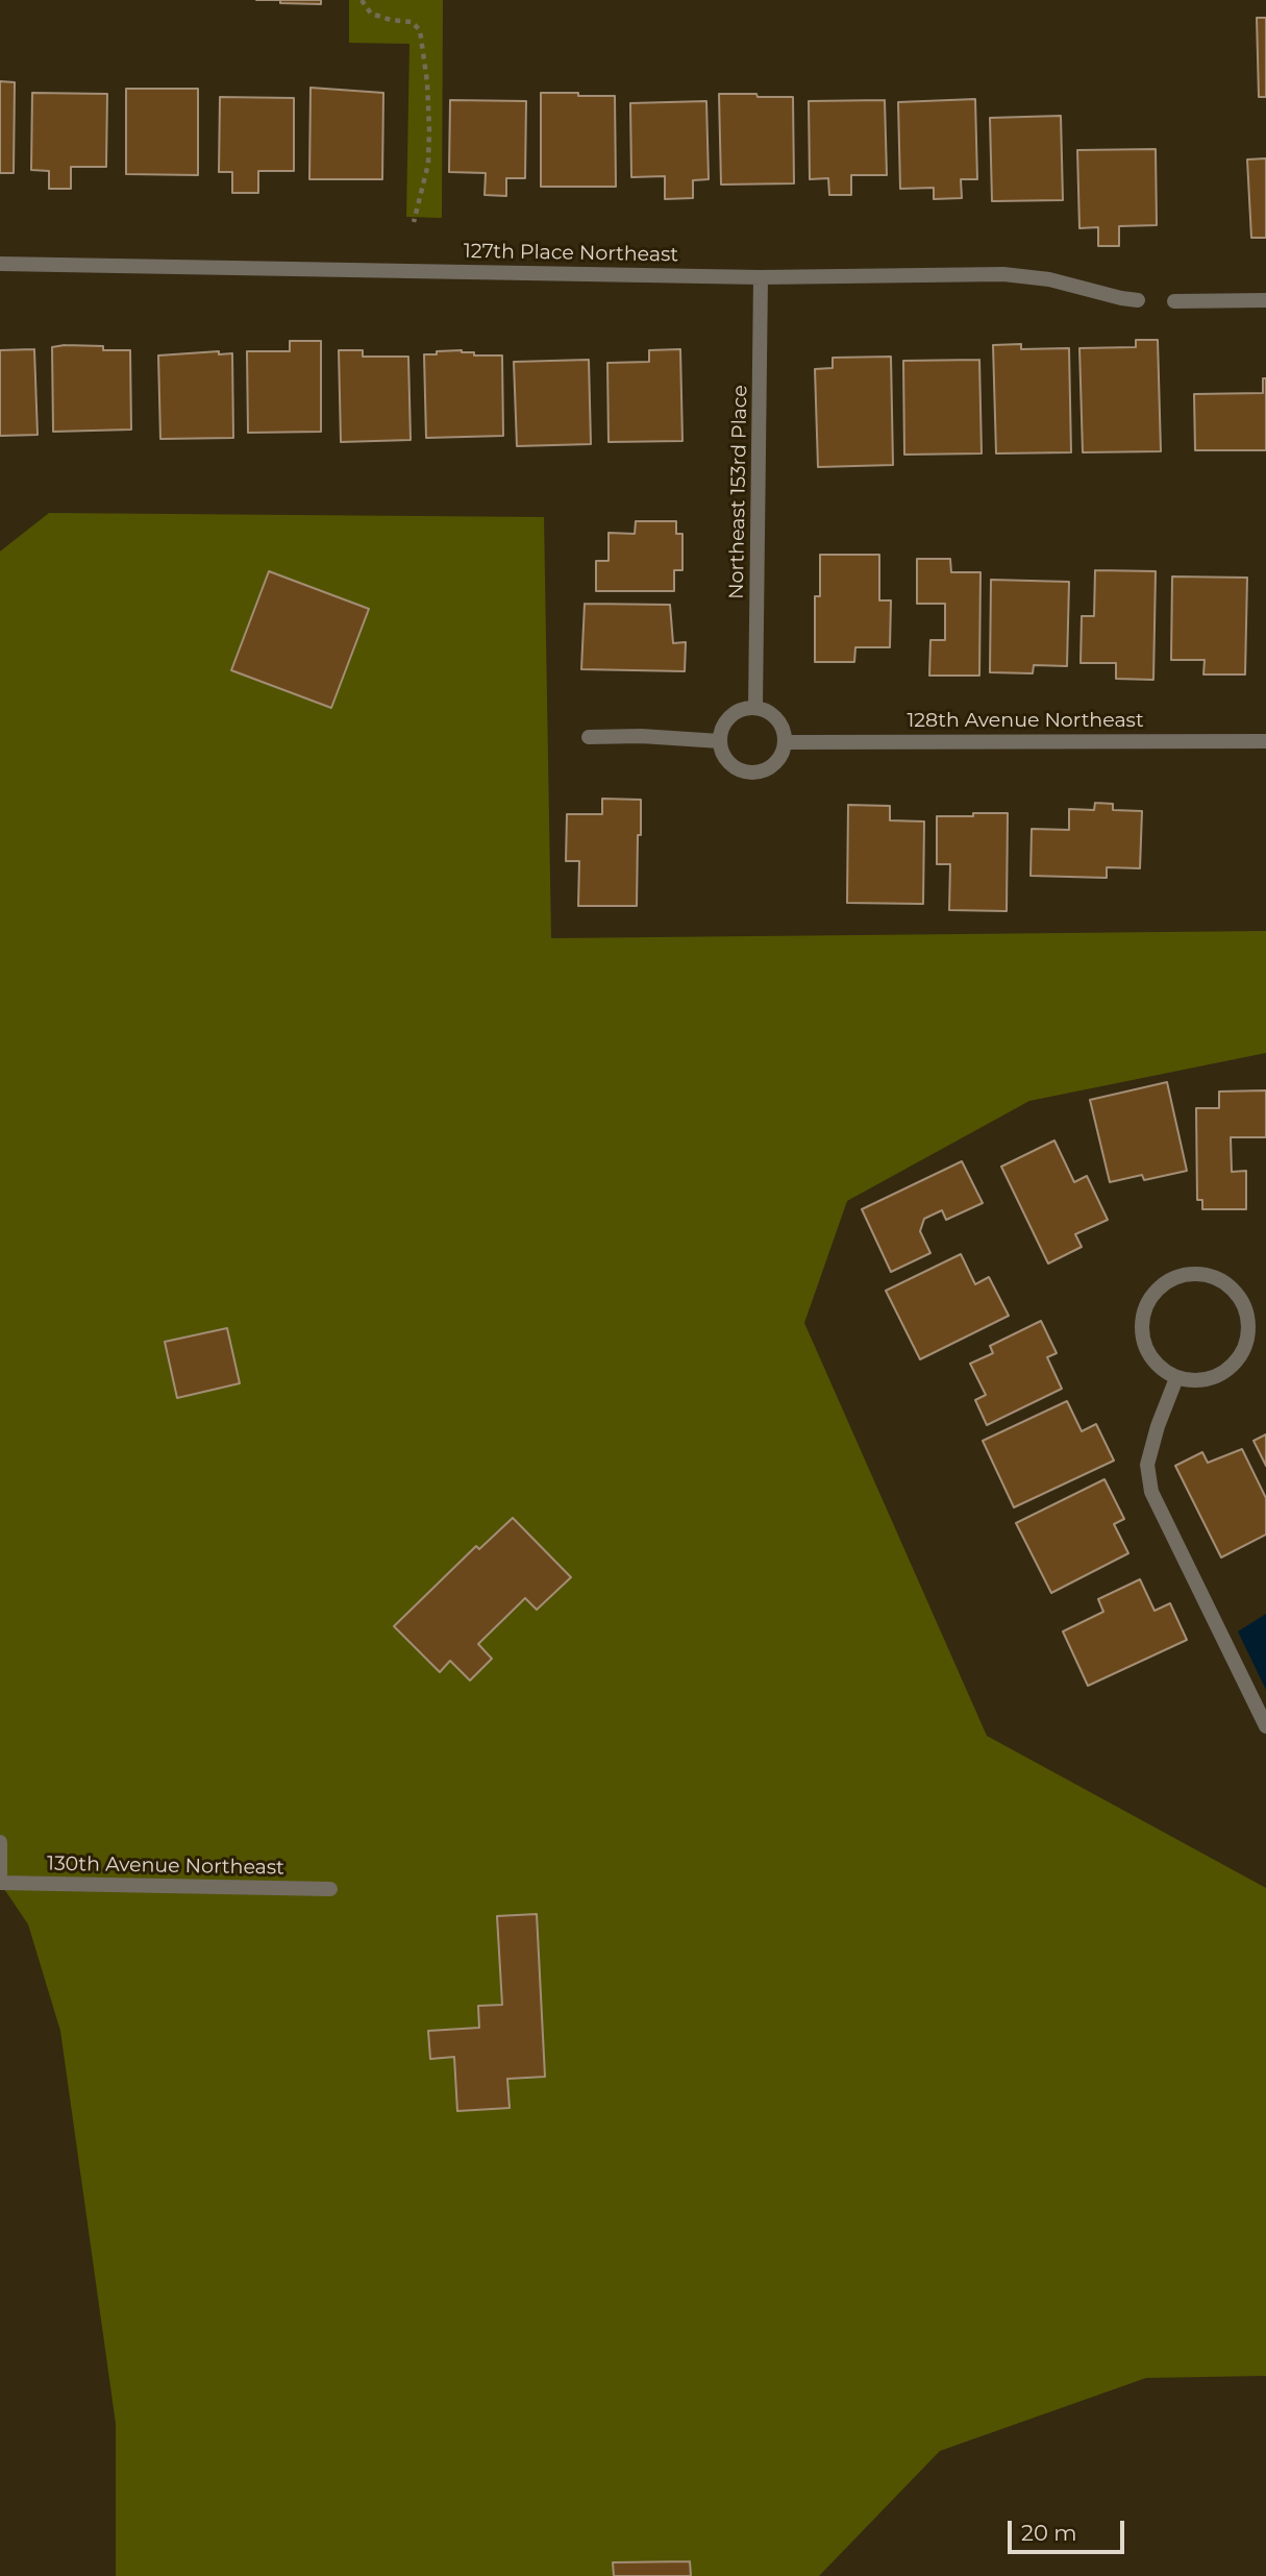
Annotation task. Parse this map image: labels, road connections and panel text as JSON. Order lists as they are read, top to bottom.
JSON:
{
  "streets": {
    "street": [
      "127th Place Northeast",
      "Northeast 153rd Place",
      "128th Avenue Northeast",
      "130th Avenue Northeast"
    ]
  },
  "crossings": [
    ["127th Place Northeast", "Northeast 153rd Place"],
    ["Northeast 153rd Place", "128th Avenue Northeast"]
  ],
  "scale_bar": "20 m"
}
